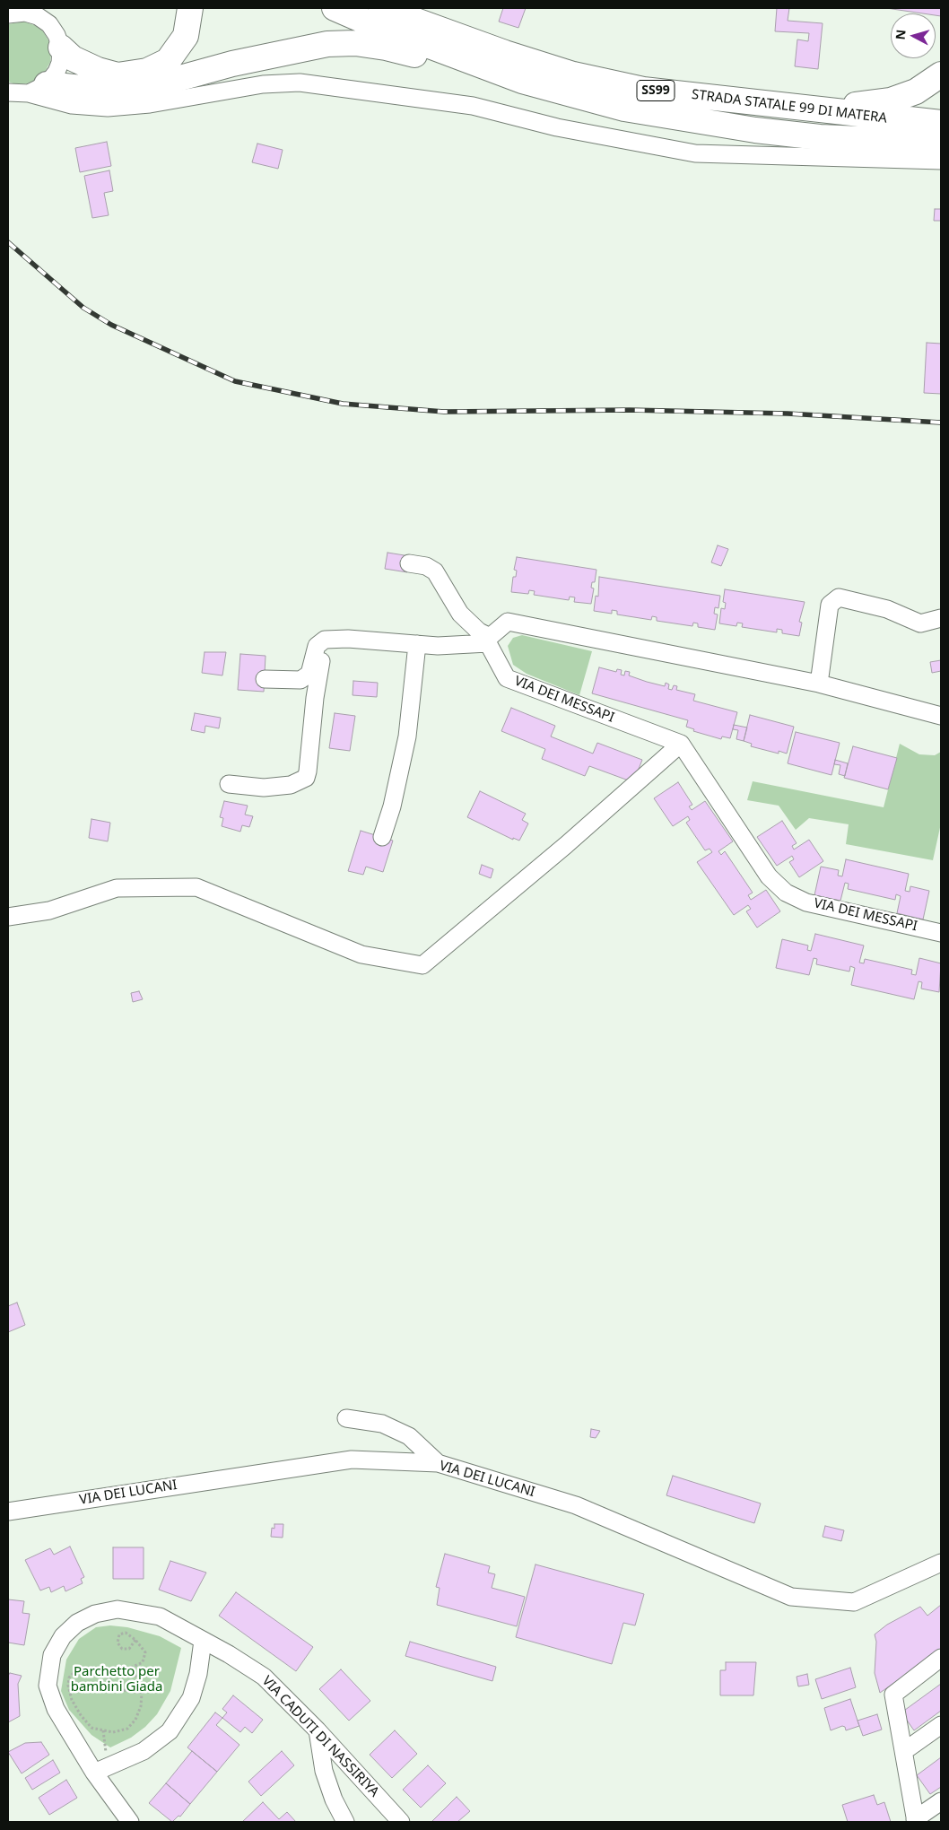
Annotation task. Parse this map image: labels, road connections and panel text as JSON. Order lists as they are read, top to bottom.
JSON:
{
  "streets": {
    "highway": ["SS99", "STRADA STATALE 99 DI MATERA"],
    "street": ["VIA DEI MESSAPI", "VIA DEI LUCANI", "VIA CADUTI DI NASSIRIYA"]
  },
  "parks": ["Parchetto per bambini Giada"],
  "north": "left"
}
